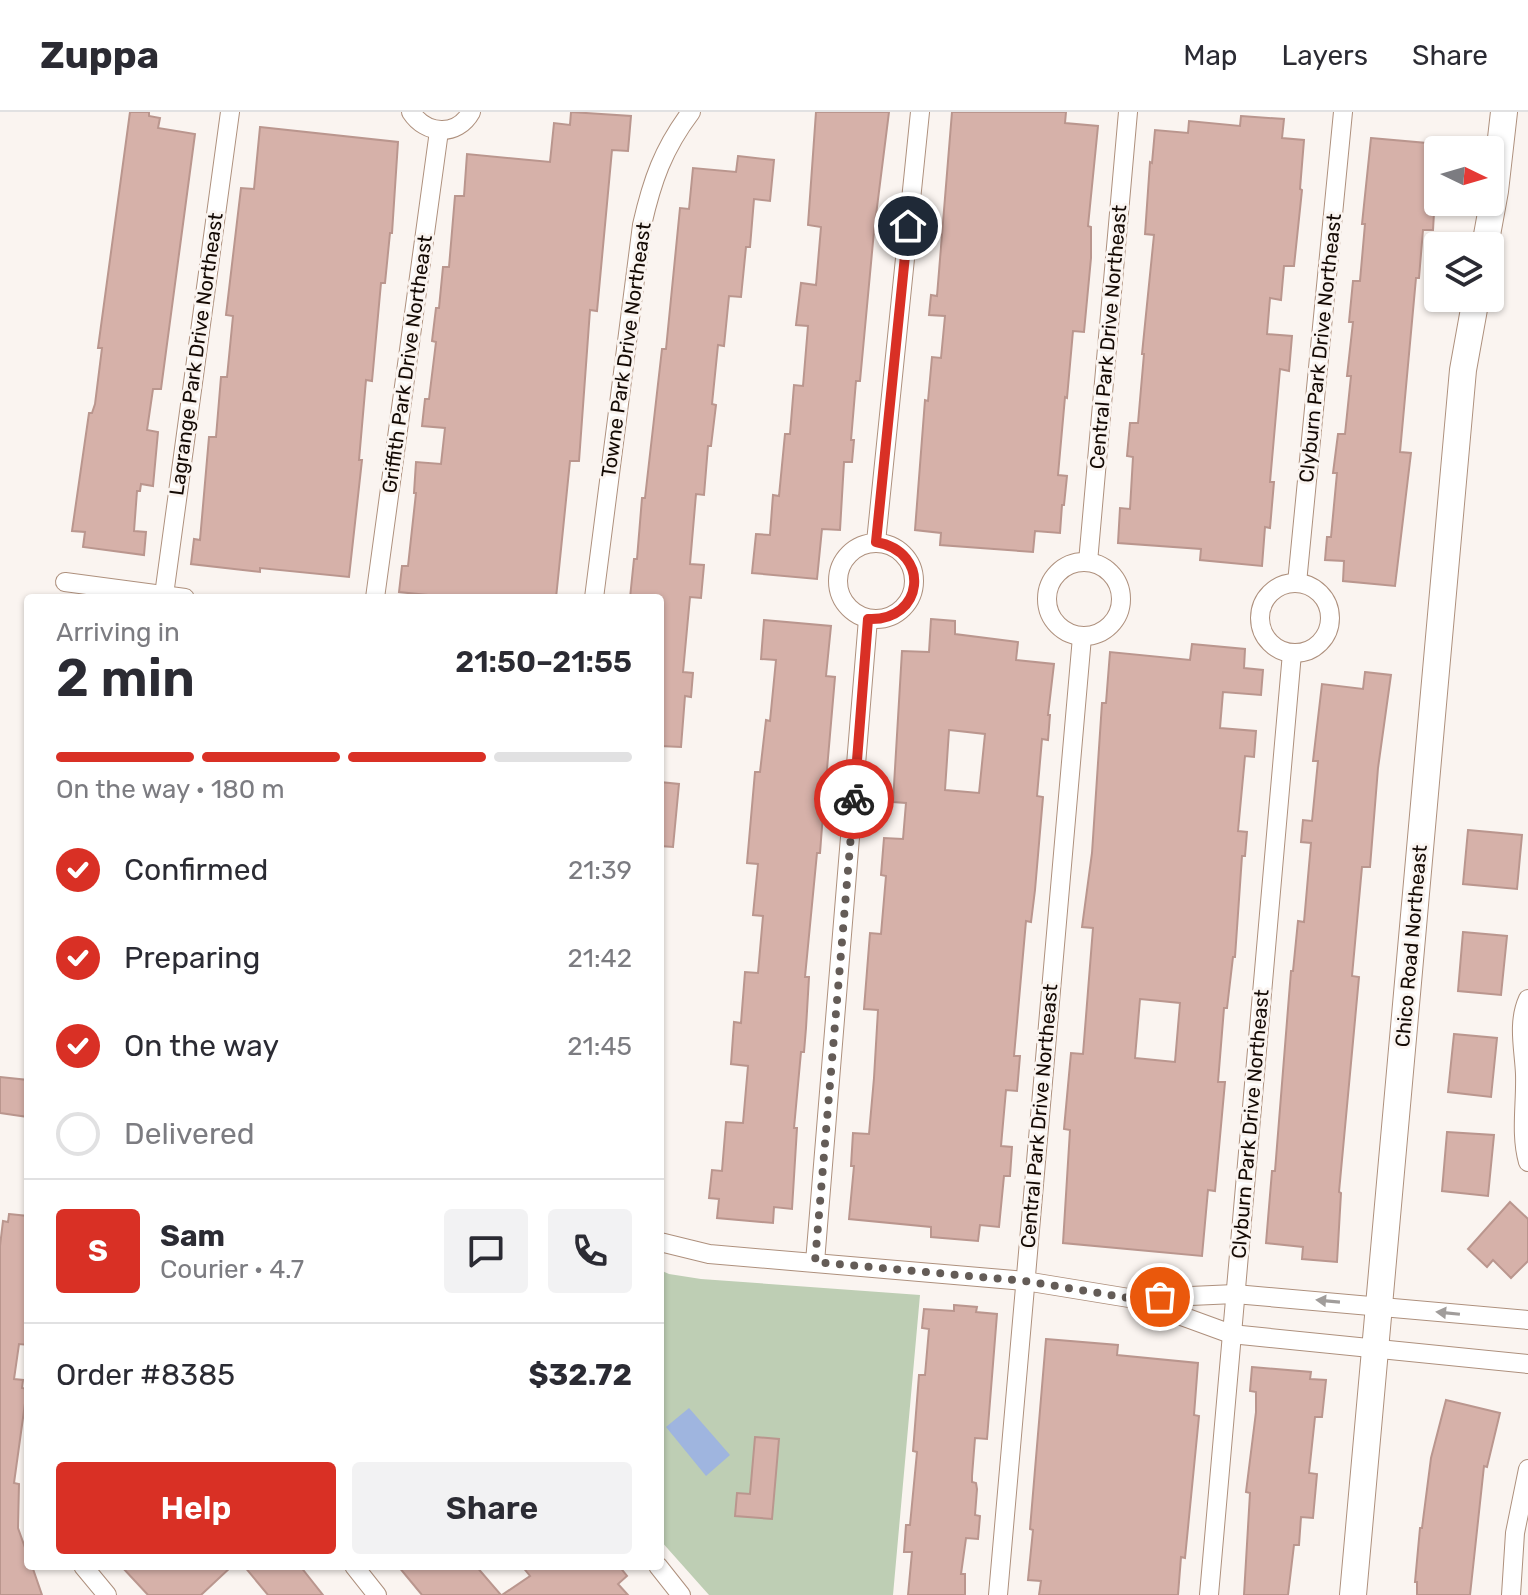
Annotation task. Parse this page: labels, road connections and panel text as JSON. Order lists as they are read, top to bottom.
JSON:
{
  "streets": {
    "street": [
      "Central Park Drive Northeast",
      "Clyburn Park Drive Northeast",
      "Towne Park Drive Northeast",
      "Lagrange Park Drive Northeast",
      "Griffith Park Drive Northeast",
      "Chico Road Northeast"
    ]
  },
  "north": "right",
  "page": {
    "header": "Zuppa",
    "nav": ["Map", "Layers", "Share"],
    "heading": ["2 min", "Arriving in", "21:50–21:55"],
    "panel": [
      "Sam",
      "Courier · 4.7",
      "Order #8385",
      "$32.72"
    ],
    "bar": "On the way · 180 m",
    "list": [
      ["Confirmed", "21:39"],
      ["Preparing", "21:42"],
      ["On the way", "21:45"],
      "Delivered"
    ],
    "round": "S",
    "buttons": ["Help", "Share"]
  }
}
